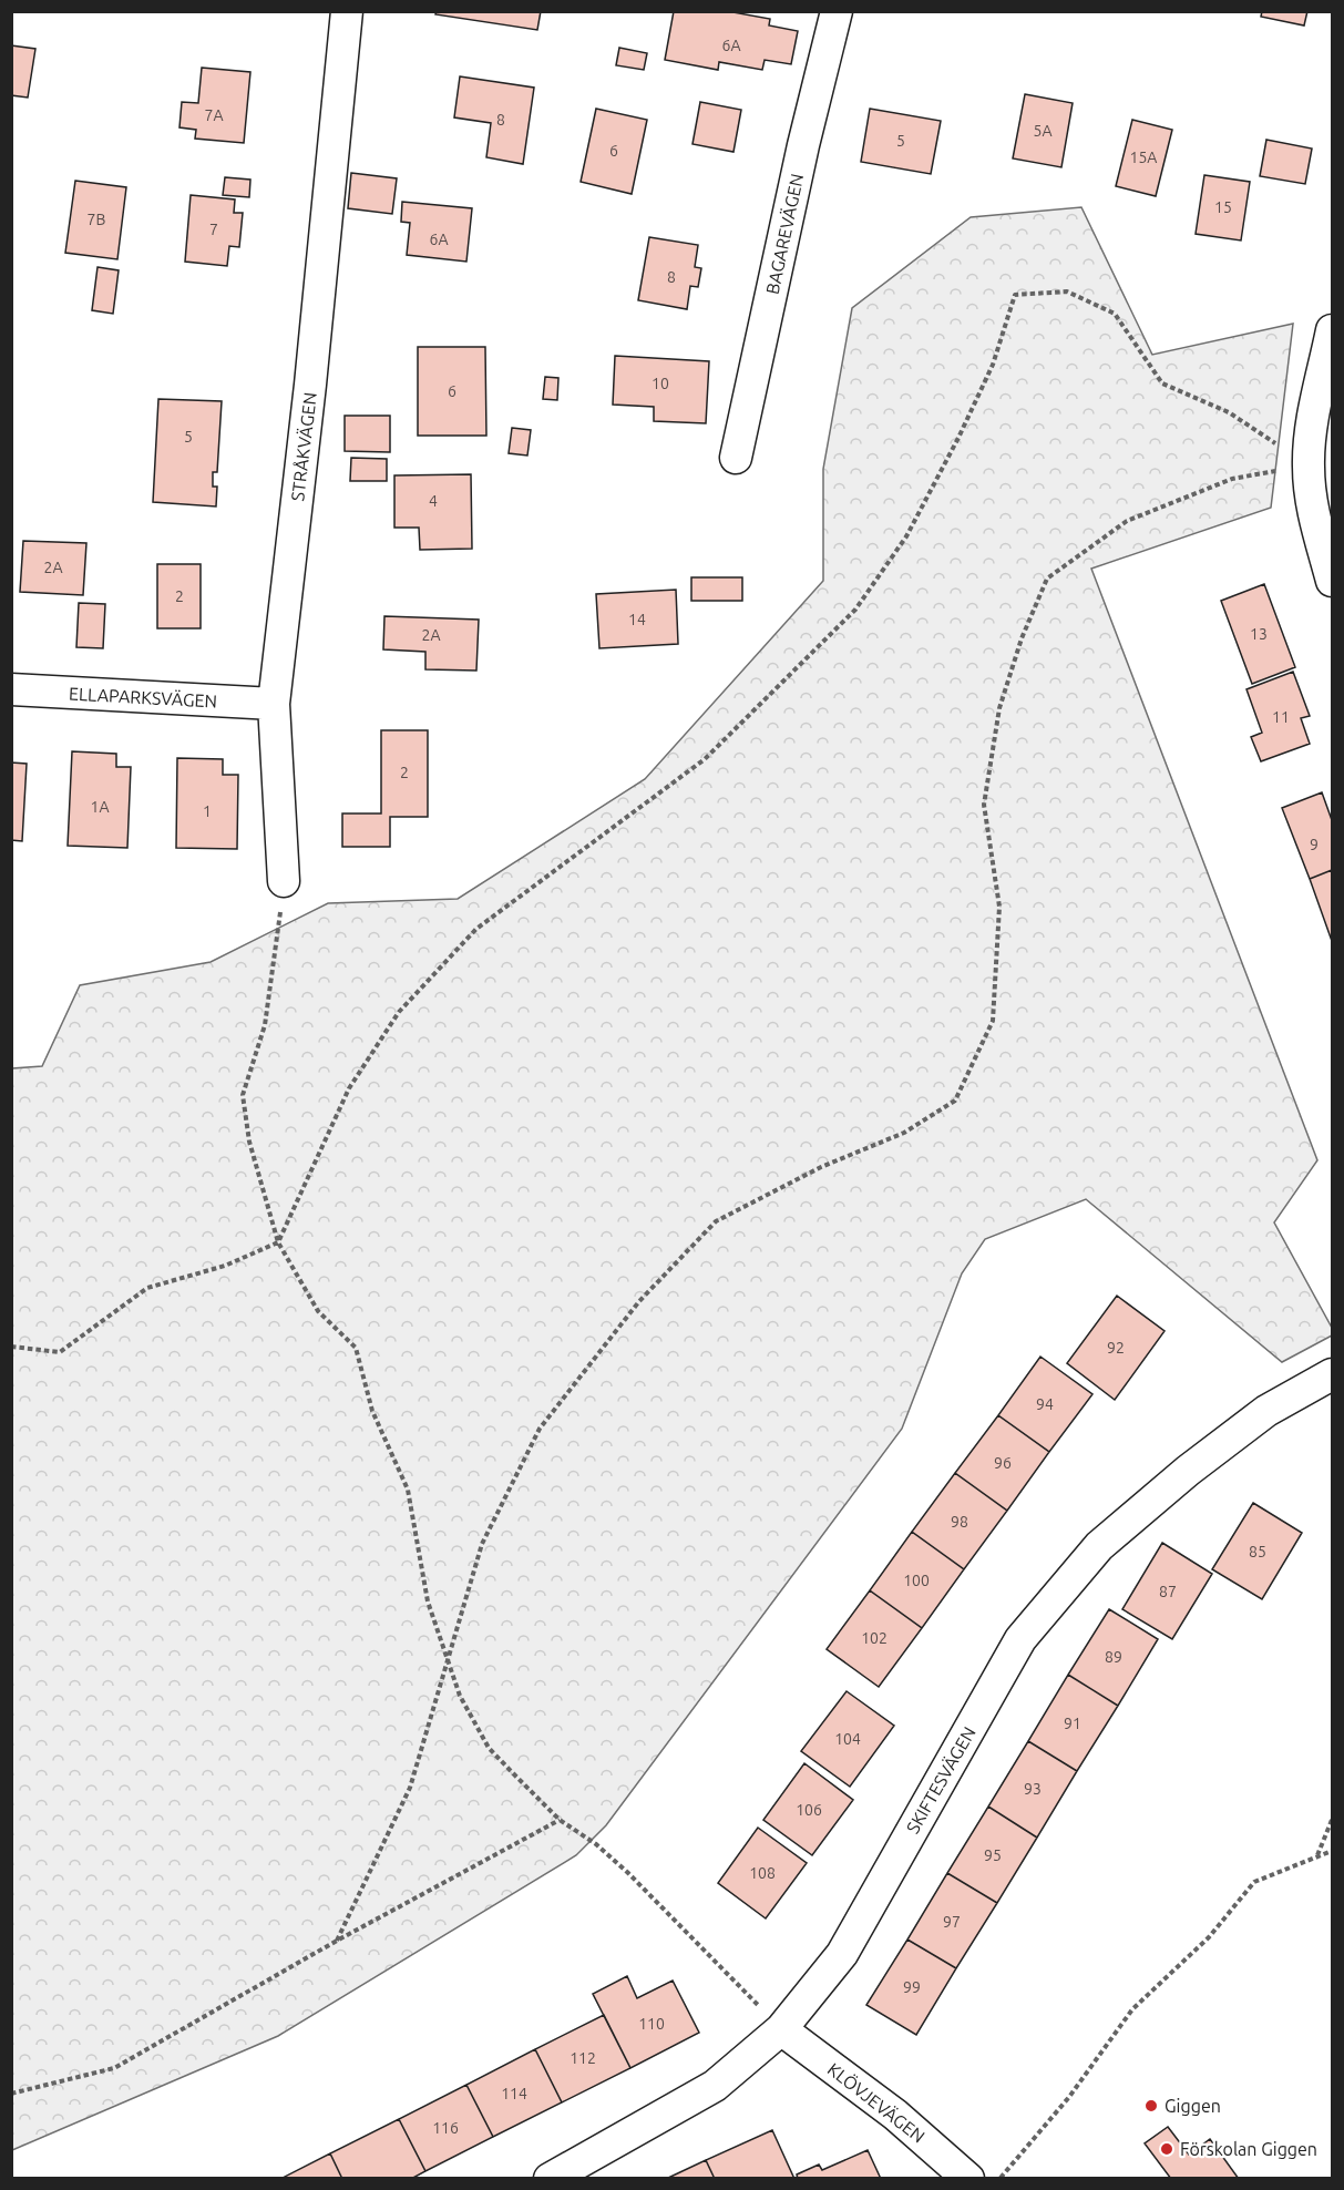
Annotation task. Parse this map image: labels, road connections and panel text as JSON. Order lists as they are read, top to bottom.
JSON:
{
  "streets": {
    "street": [
      "BAGAREVÄGEN",
      "STRÅKVÄGEN",
      "ELLAPARKSVÄGEN",
      "SKIFTESVÄGEN",
      "KLÖVJEVÄGEN"
    ]
  },
  "crossings": [
    ["STRÅKVÄGEN", "ELLAPARKSVÄGEN"],
    ["SKIFTESVÄGEN", "KLÖVJEVÄGEN"]
  ],
  "places": ["Giggen", "Förskolan Giggen"],
  "house_numbers": [
    "6A",
    "7A",
    "8",
    "5A",
    "5",
    "6",
    "15A",
    "15",
    "7B",
    "7",
    "6A",
    "8",
    "10",
    "6",
    "5",
    "4",
    "2A",
    "2",
    "14",
    "13",
    "2A",
    "11",
    "2",
    "1A",
    "1",
    "9",
    "92",
    "94",
    "96",
    "98",
    "85",
    "100",
    "87",
    "102",
    "89",
    "91",
    "104",
    "93",
    "106",
    "95",
    "108",
    "97",
    "99",
    "110",
    "112",
    "114",
    "116"
  ]
}
